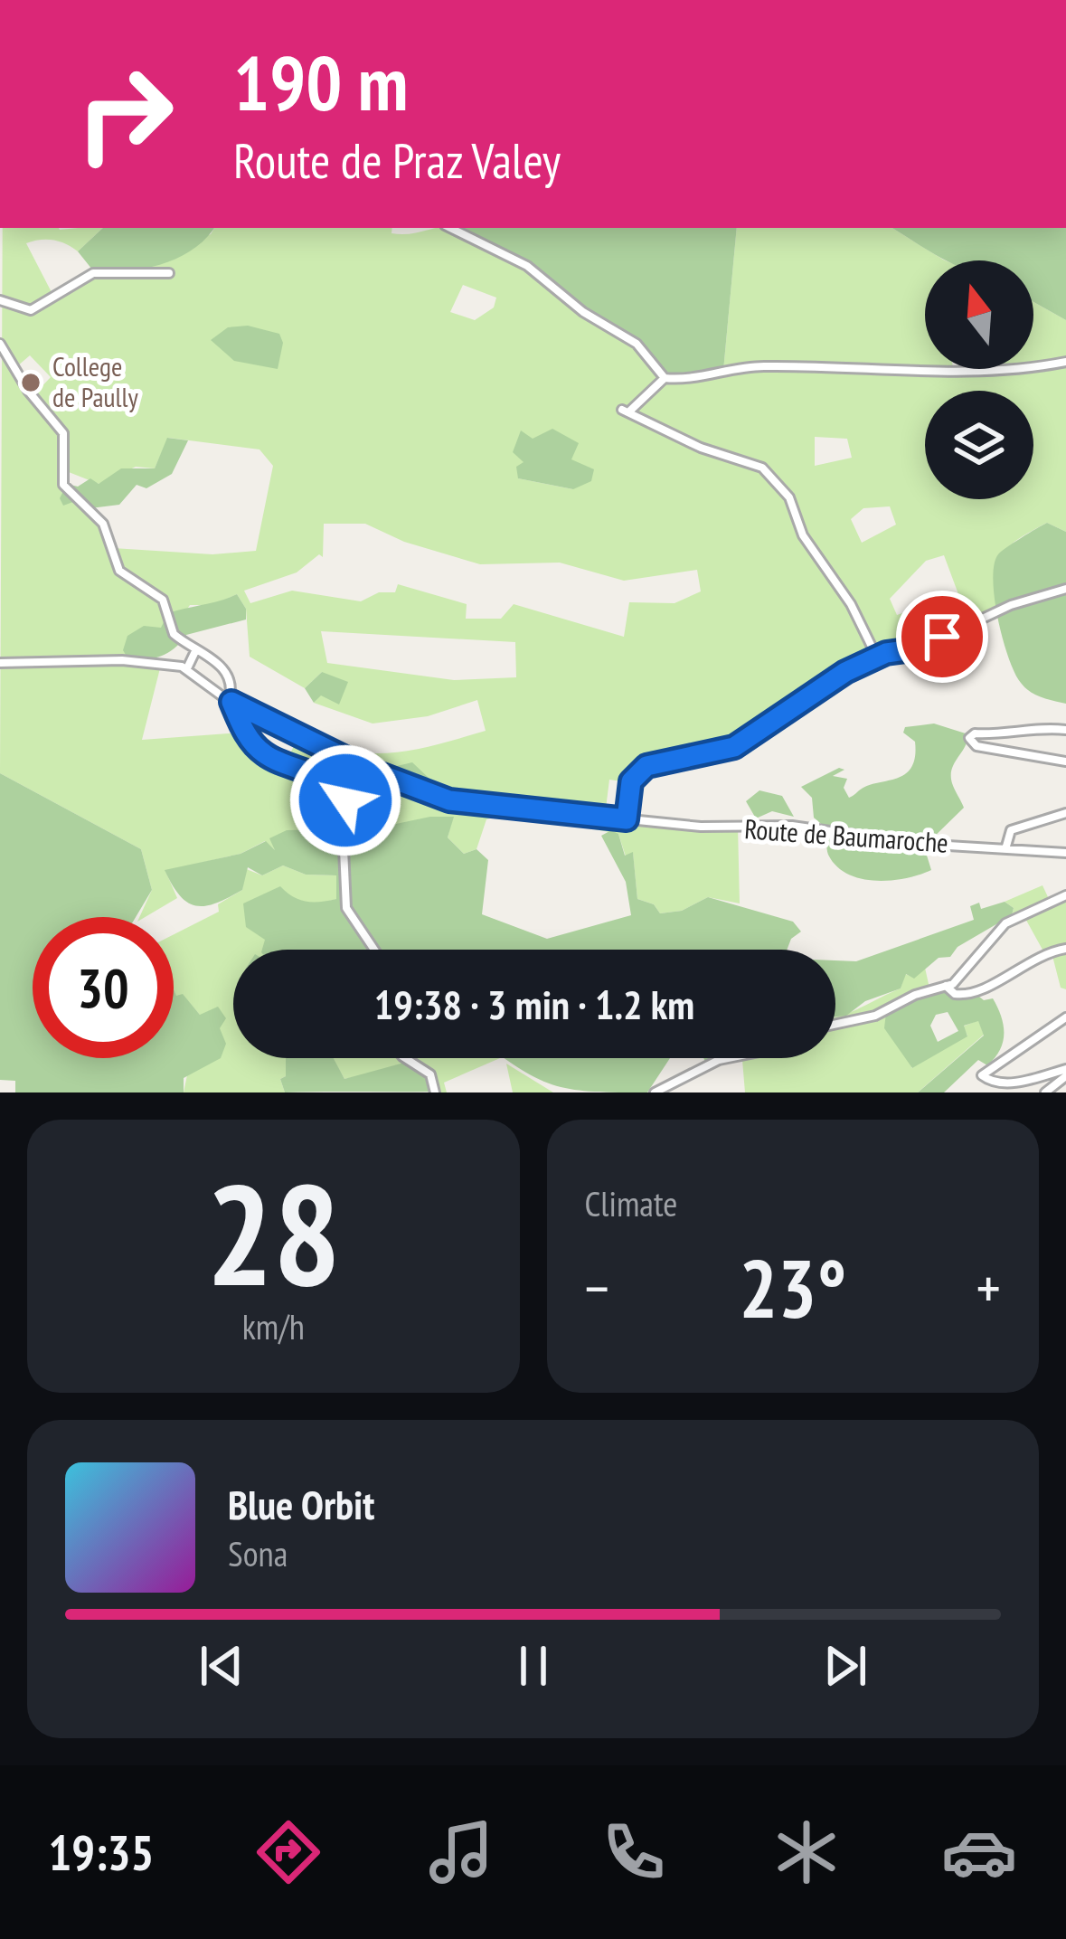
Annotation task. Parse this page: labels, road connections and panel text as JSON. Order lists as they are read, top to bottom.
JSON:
{
  "streets": {
    "street": ["Route de Baumaroche"]
  },
  "places": ["College de Paully"],
  "north": "top",
  "page": {
    "turn": ["190 m", "Route de Praz Valey"],
    "limit": "30",
    "trip": "19:38 · 3 min · 1.2 km",
    "tile": [
      ["28", "km/h"],
      "Climate"
    ],
    "heat": ["−", "23°", "+"],
    "song": ["Blue Orbit", "Sona"],
    "tabs": "19:35"
  }
}
